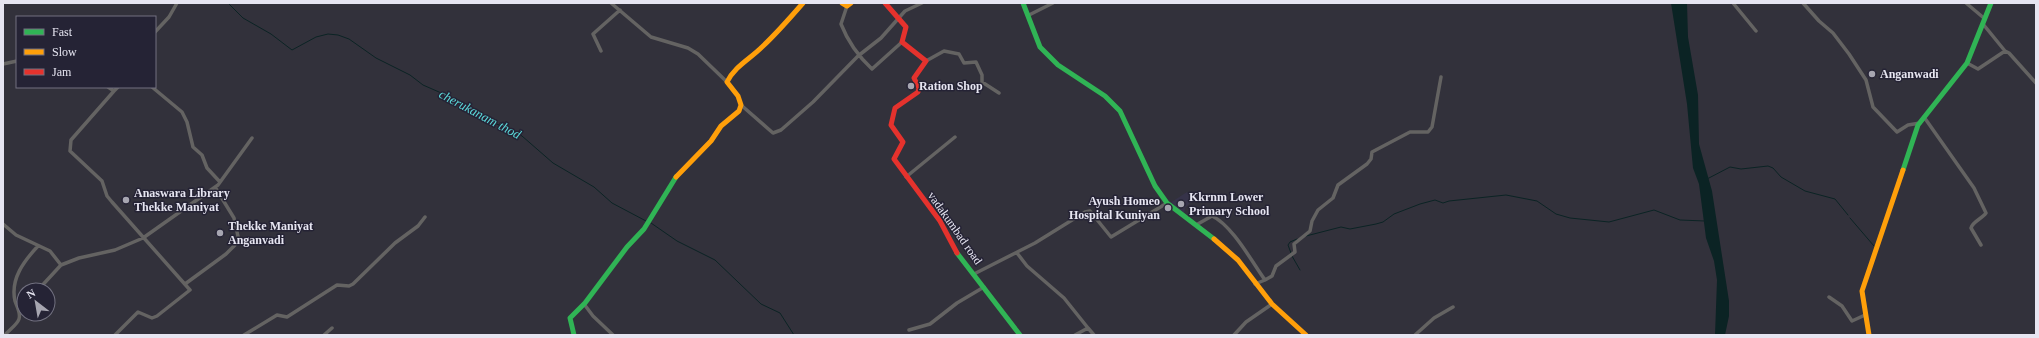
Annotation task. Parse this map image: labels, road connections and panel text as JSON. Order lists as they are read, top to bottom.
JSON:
{
  "streets": {
    "street": ["vadakumbad road"]
  },
  "water": ["cherukanam thod"],
  "places": [
    "Anganwadi",
    "Ration Shop",
    "Anaswara Library Thekke Maniyat",
    "Kkrnm Lower Primary School",
    "Ayush Homeo Hospital Kuniyan",
    "Thekke Maniyat Anganvadi"
  ],
  "legend": ["Fast", "Slow", "Jam"],
  "north": "top left"
}
